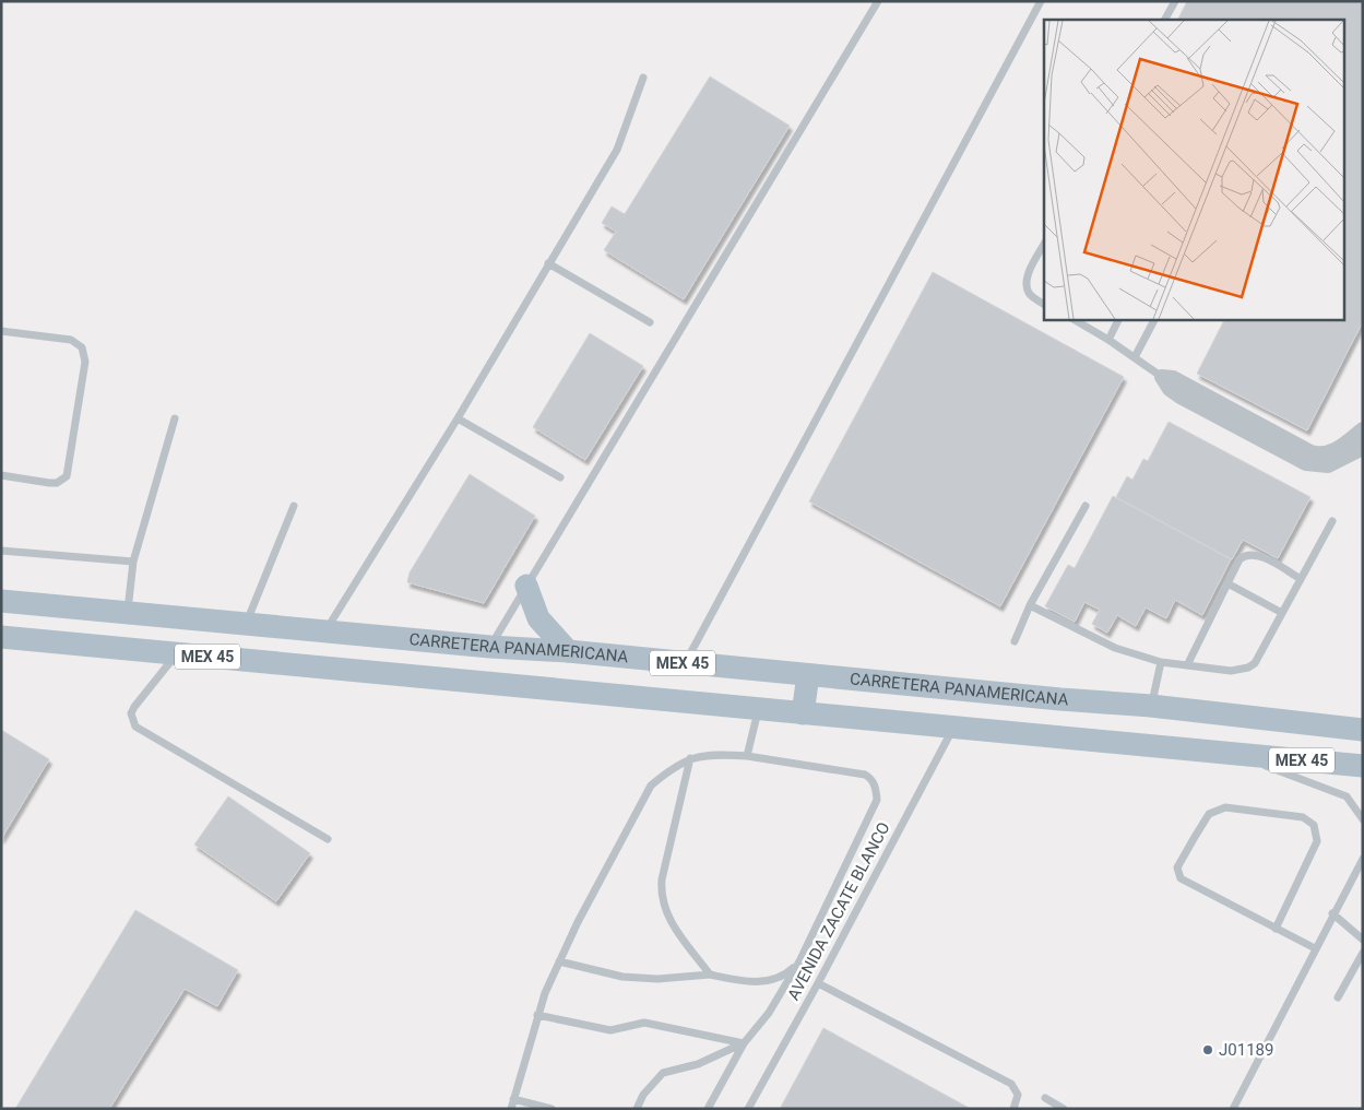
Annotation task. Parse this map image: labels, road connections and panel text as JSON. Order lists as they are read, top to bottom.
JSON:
{
  "streets": {
    "main road": ["CARRETERA PANAMERICANA", "MEX 45"],
    "lane": ["AVENIDA ZACATE BLANCO"]
  },
  "crossings": [
    ["MEX 45", "AVENIDA ZACATE BLANCO"]
  ],
  "places": ["J01189"]
}
